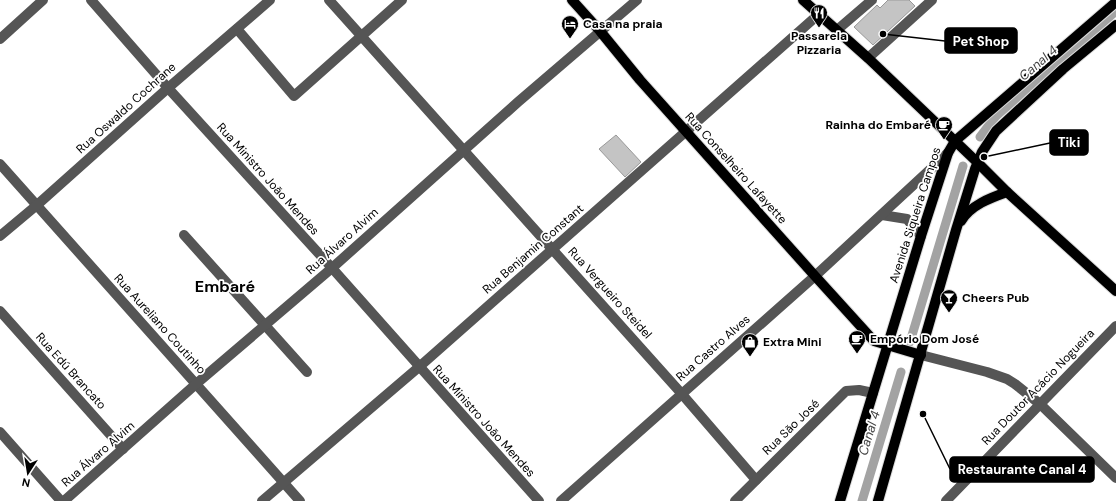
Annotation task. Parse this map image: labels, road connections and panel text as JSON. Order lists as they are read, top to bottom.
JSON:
{
  "streets": {
    "main road": ["Rua Conselheiro Lafayette", "Avenida Siqueira Campos"],
    "street": [
      "Rua Oswaldo Cochrane",
      "Rua Ministro João Mendes",
      "Rua Álvaro Alvim",
      "Rua Benjamin Constant",
      "Rua Vergueiro Steidel",
      "Rua Aureliano Coutinho",
      "Rua Castro Alves",
      "Rua Edú Brancato",
      "Rua Doutor Acácio Nogueira",
      "Rua São José"
    ]
  },
  "crossings": [
    ["Rua Oswaldo Cochrane", "Rua Ministro João Mendes"],
    ["Rua Oswaldo Cochrane", "Rua Aureliano Coutinho"],
    ["Rua Conselheiro Lafayette", "Avenida Siqueira Campos"],
    ["Rua Conselheiro Lafayette", "Rua Álvaro Alvim"],
    ["Rua Conselheiro Lafayette", "Rua Benjamin Constant"],
    ["Rua Conselheiro Lafayette", "Rua Castro Alves"],
    ["Rua Ministro João Mendes", "Rua Álvaro Alvim"],
    ["Rua Ministro João Mendes", "Rua Benjamin Constant"],
    ["Avenida Siqueira Campos", "Rua Castro Alves"],
    ["Avenida Siqueira Campos", "Rua São José"],
    ["Rua Álvaro Alvim", "Rua Vergueiro Steidel"],
    ["Rua Álvaro Alvim", "Rua Aureliano Coutinho"],
    ["Rua Álvaro Alvim", "Rua Edú Brancato"],
    ["Rua Benjamin Constant", "Rua Vergueiro Steidel"],
    ["Rua Benjamin Constant", "Rua Aureliano Coutinho"],
    ["Rua Vergueiro Steidel", "Rua Castro Alves"],
    ["Rua Vergueiro Steidel", "Rua São José"]
  ],
  "districts": ["Embaré"],
  "water": ["Canal 4"],
  "places": {
    "restaurant": ["Passarela Pizzaria"],
    "other": ["Pet Shop", "Tiki", "Restaurante Canal 4"],
    "hotel": ["Casa na praia"],
    "cafe": ["Rainha do Embaré", "Empório Dom José"],
    "bar": ["Cheers Pub"],
    "shop": ["Extra Mini"]
  },
  "north": "bottom"
}
